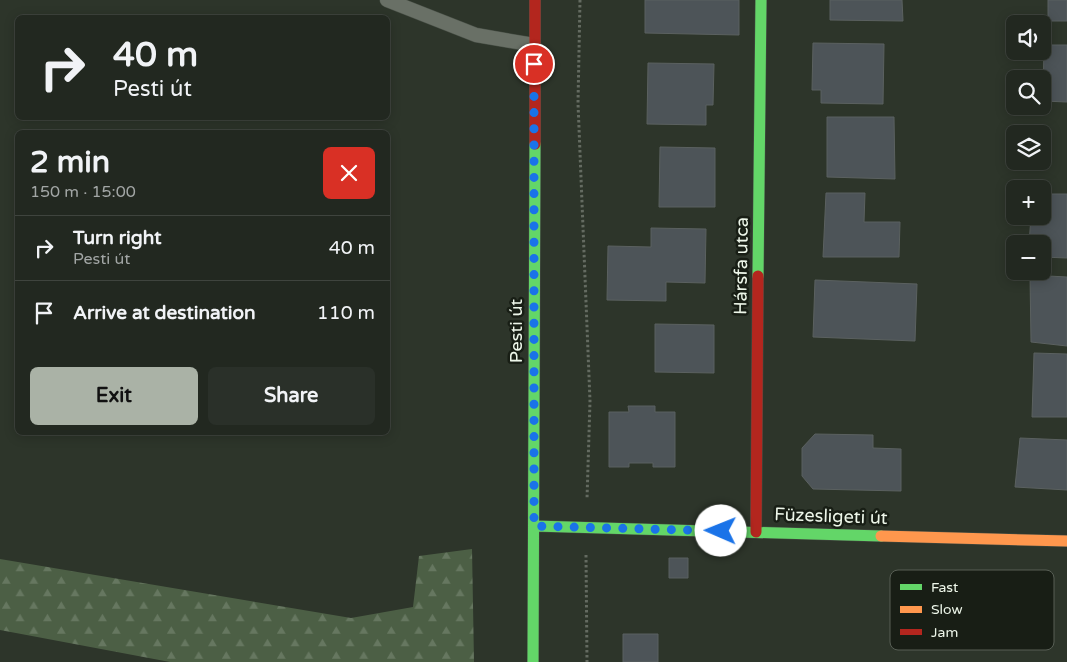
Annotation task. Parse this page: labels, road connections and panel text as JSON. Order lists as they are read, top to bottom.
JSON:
{
  "streets": {
    "street": ["Hársfa utca", "Pesti út", "Füzesligeti út"]
  },
  "crossings": [
    ["Hársfa utca", "Füzesligeti út"],
    ["Pesti út", "Füzesligeti út"]
  ],
  "legend": ["Fast", "Slow", "Jam"],
  "page": {
    "map_buttons": ["+", "−"],
    "turn": ["40 m", "Pesti út"],
    "heading": ["2 min", "150 m · 15:00"],
    "list": [
      {
        "name": "Turn right",
        "note": "Pesti út",
        "value": "40 m"
      },
      {
        "name": "Arrive at destination",
        "value": "110 m"
      }
    ],
    "buttons": ["Exit", "Share"]
  }
}
